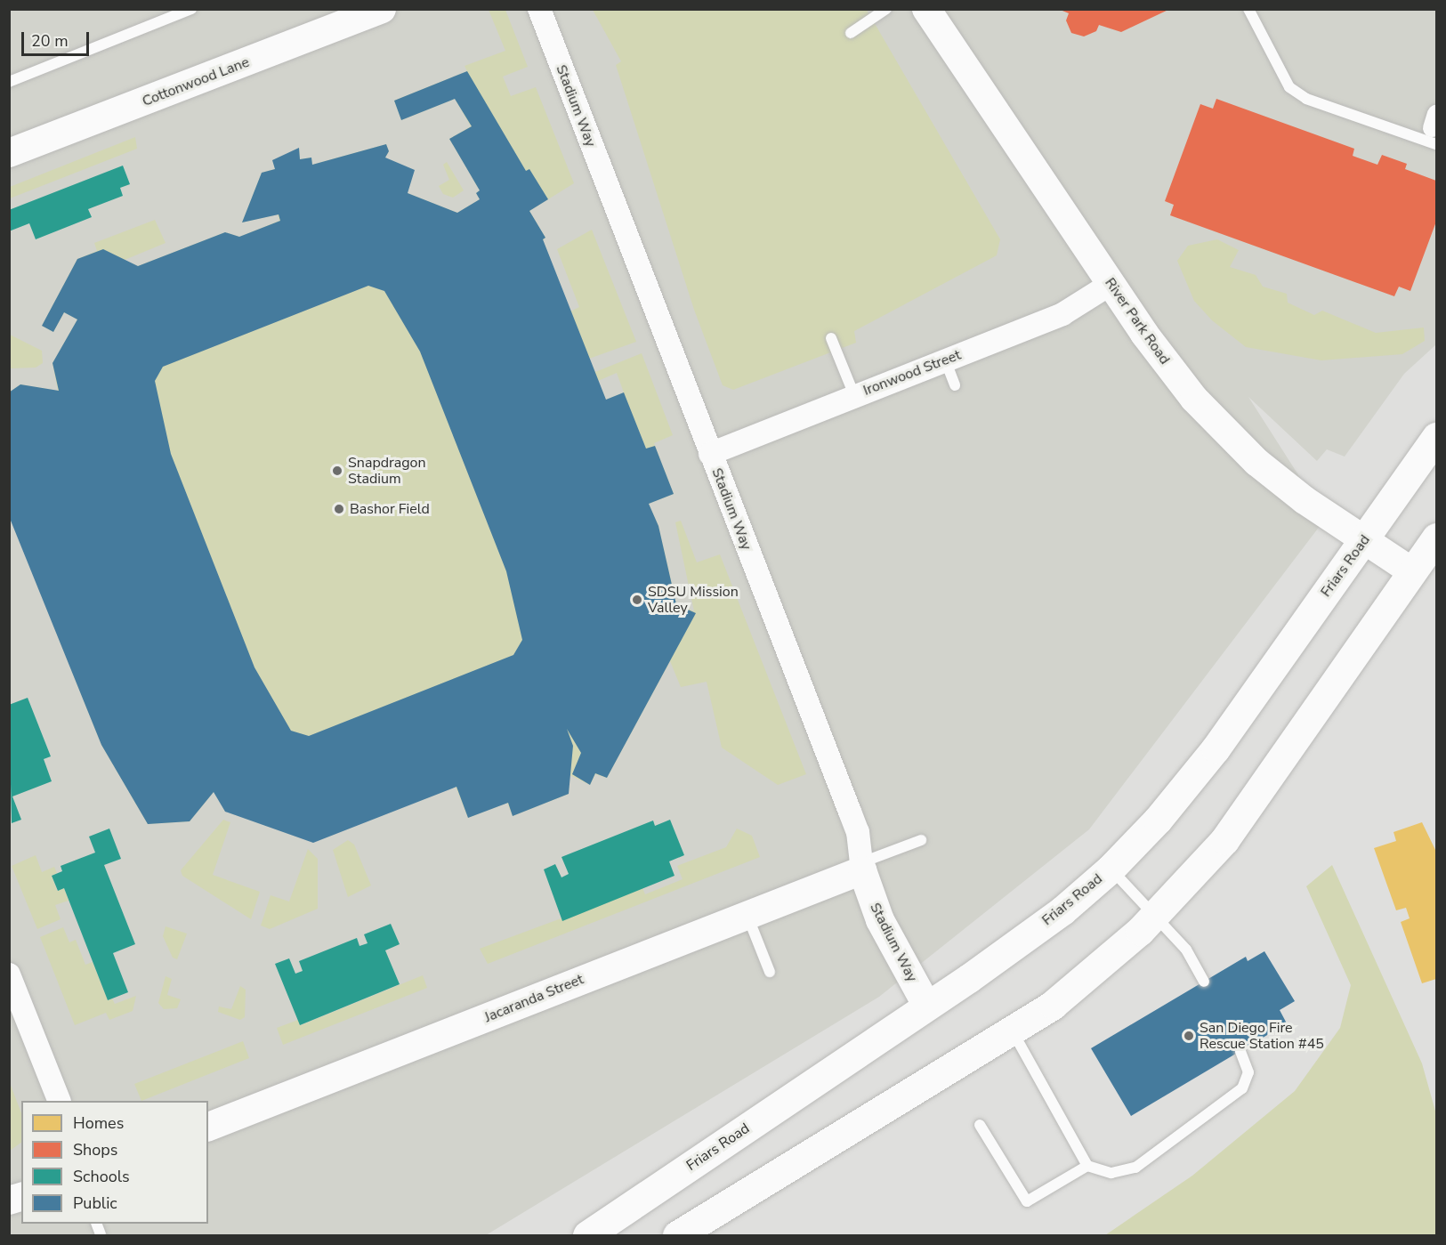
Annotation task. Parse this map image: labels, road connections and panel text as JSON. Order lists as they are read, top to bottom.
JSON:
{
  "streets": {
    "highway": ["Friars Road"],
    "street": [
      "Cottonwood Lane",
      "Stadium Way",
      "River Park Road",
      "Ironwood Street",
      "Jacaranda Street"
    ]
  },
  "crossings": [
    ["Stadium Way", "Ironwood Street"],
    ["Stadium Way", "Friars Road"],
    ["Stadium Way", "Jacaranda Street"],
    ["River Park Road", "Ironwood Street"],
    ["River Park Road", "Friars Road"]
  ],
  "places": [
    "Snapdragon Stadium",
    "Bashor Field",
    "SDSU Mission Valley",
    "San Diego Fire Rescue Station #45"
  ],
  "legend": [
    "Homes",
    "Shops",
    "Schools",
    "Public"
  ],
  "scale_bar": "20 m"
}
